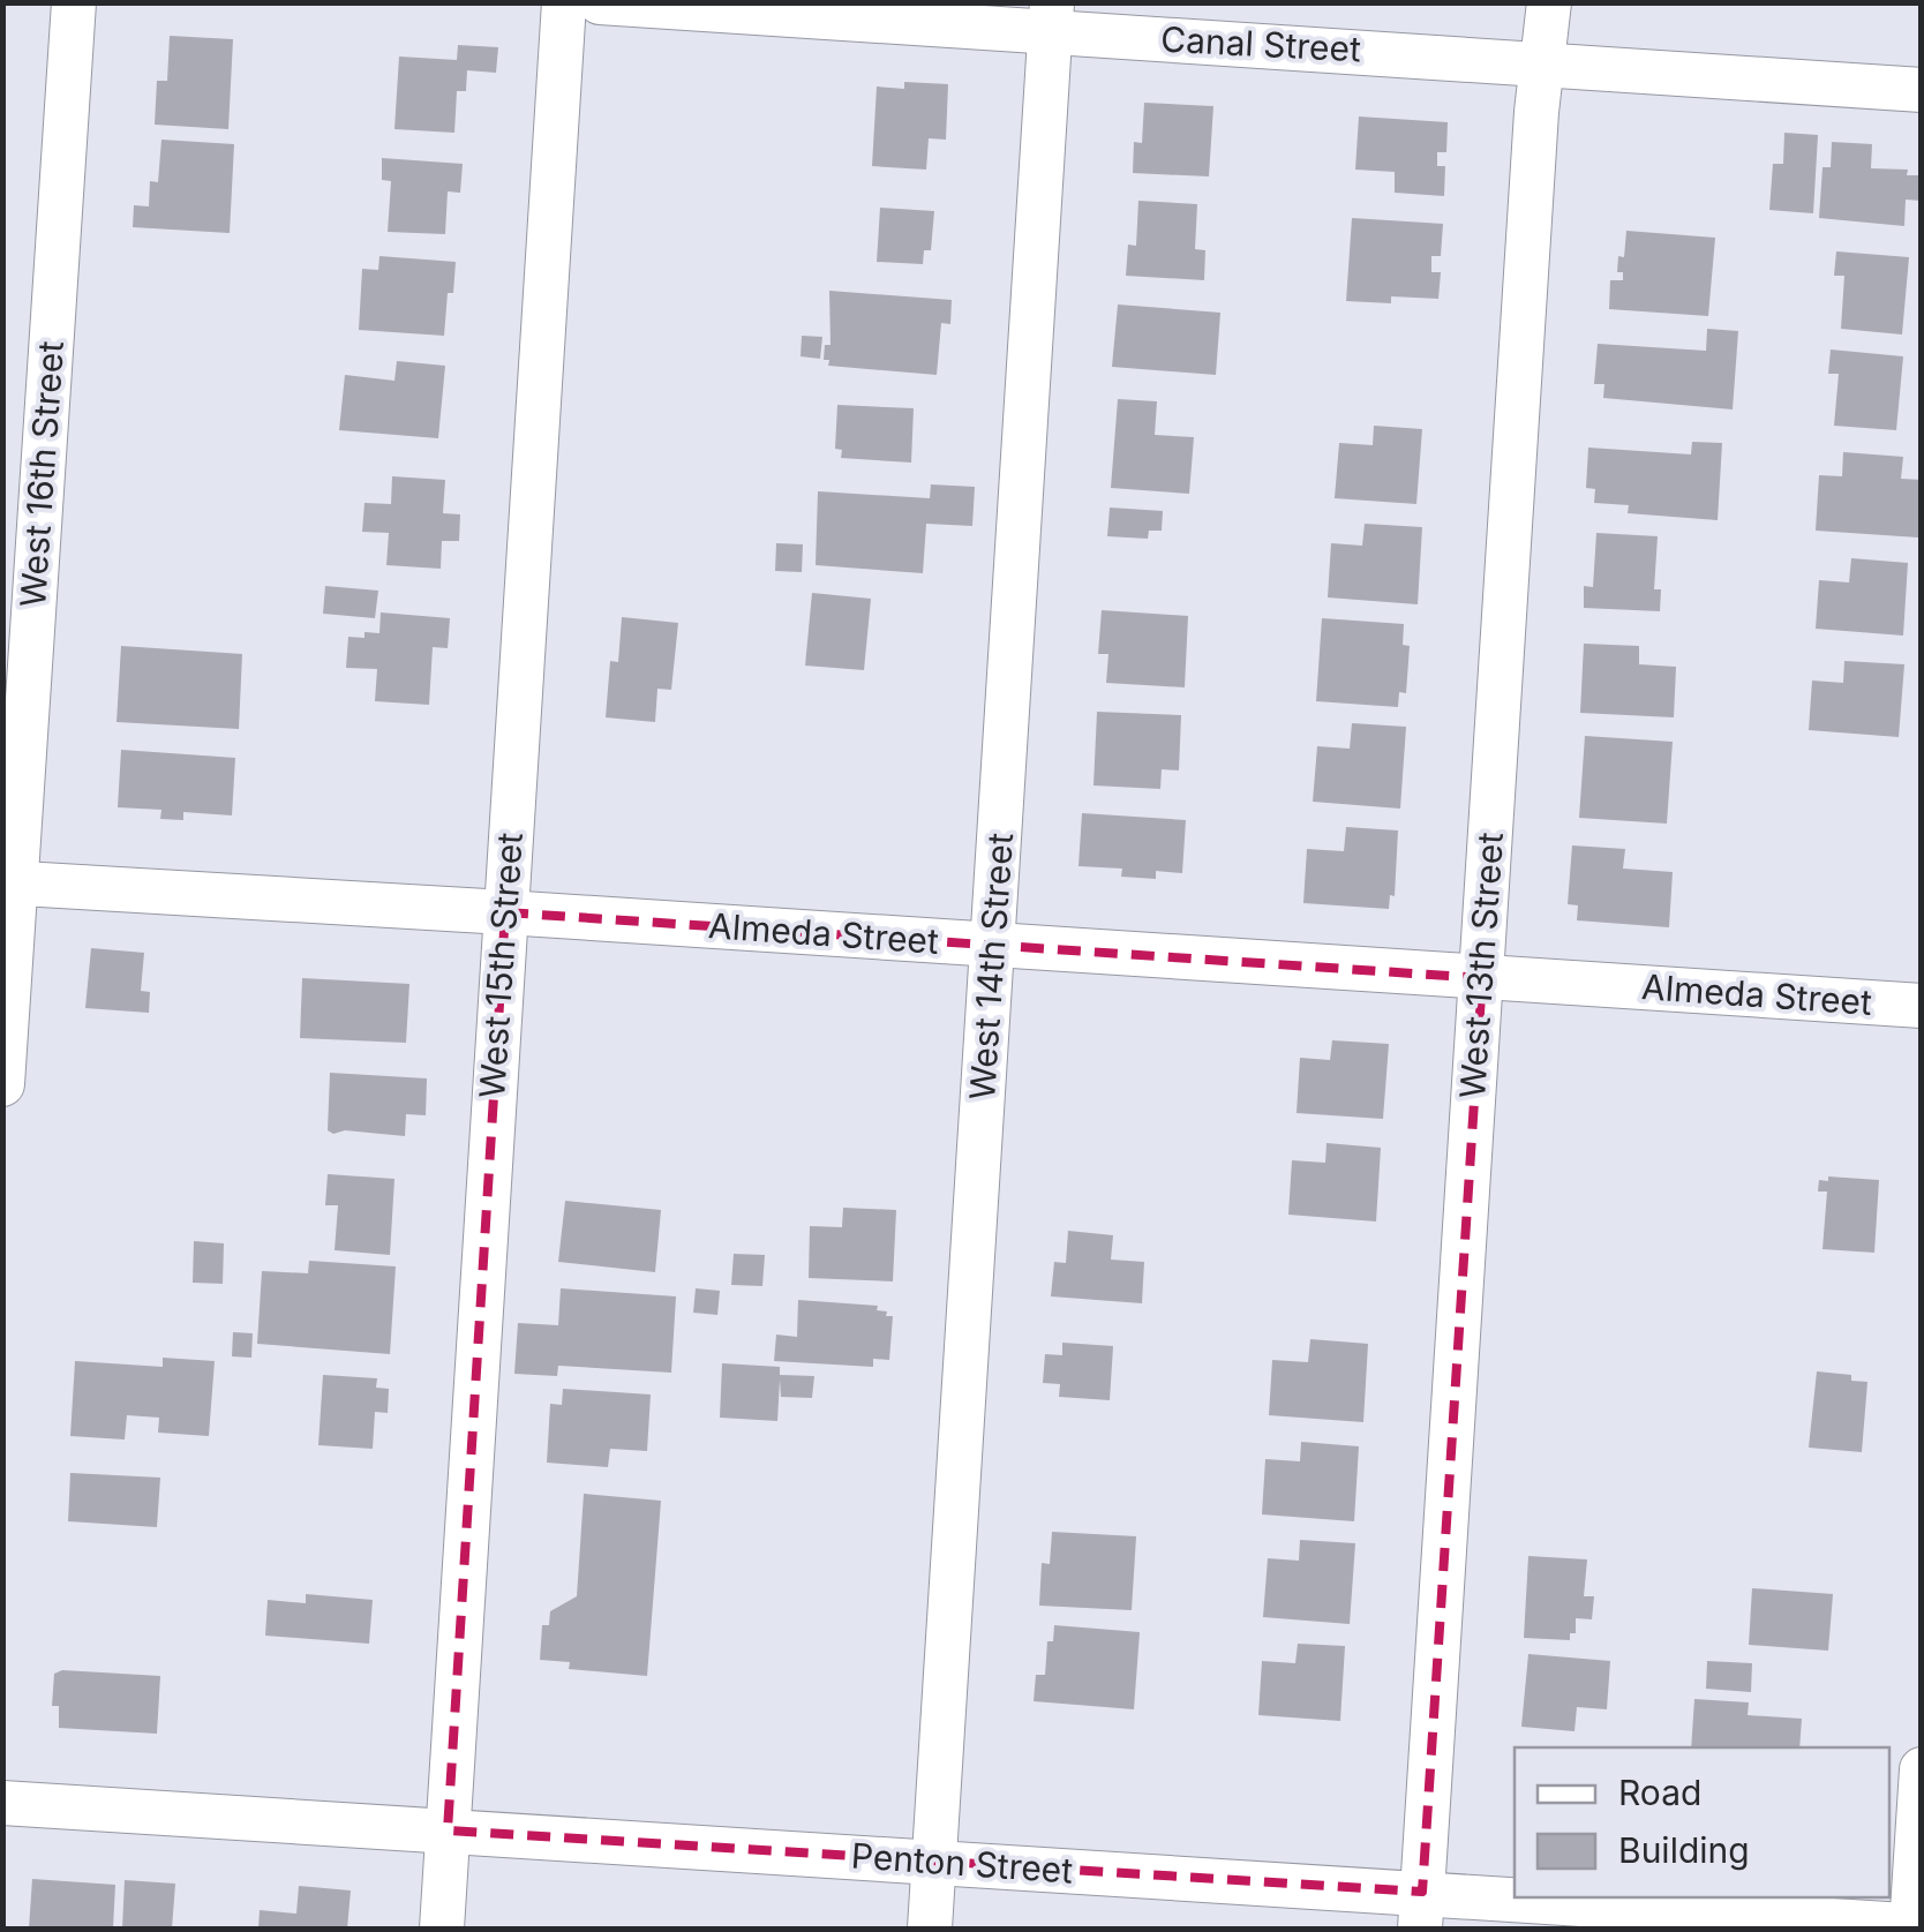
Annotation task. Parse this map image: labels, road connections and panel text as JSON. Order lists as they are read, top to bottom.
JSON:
{
  "streets": {
    "street": [
      "Canal Street",
      "West 16th Street",
      "Almeda Street",
      "West 15th Street",
      "West 13th Street",
      "West 14th Street",
      "Penton Street"
    ]
  },
  "crossings": [
    ["Canal Street", "West 13th Street"],
    ["Canal Street", "West 14th Street"],
    ["West 16th Street", "Almeda Street"],
    ["Almeda Street", "West 15th Street"],
    ["Almeda Street", "West 13th Street"],
    ["Almeda Street", "West 14th Street"],
    ["West 15th Street", "Penton Street"],
    ["West 13th Street", "Penton Street"],
    ["West 14th Street", "Penton Street"]
  ],
  "legend": ["Road", "Building"]
}
